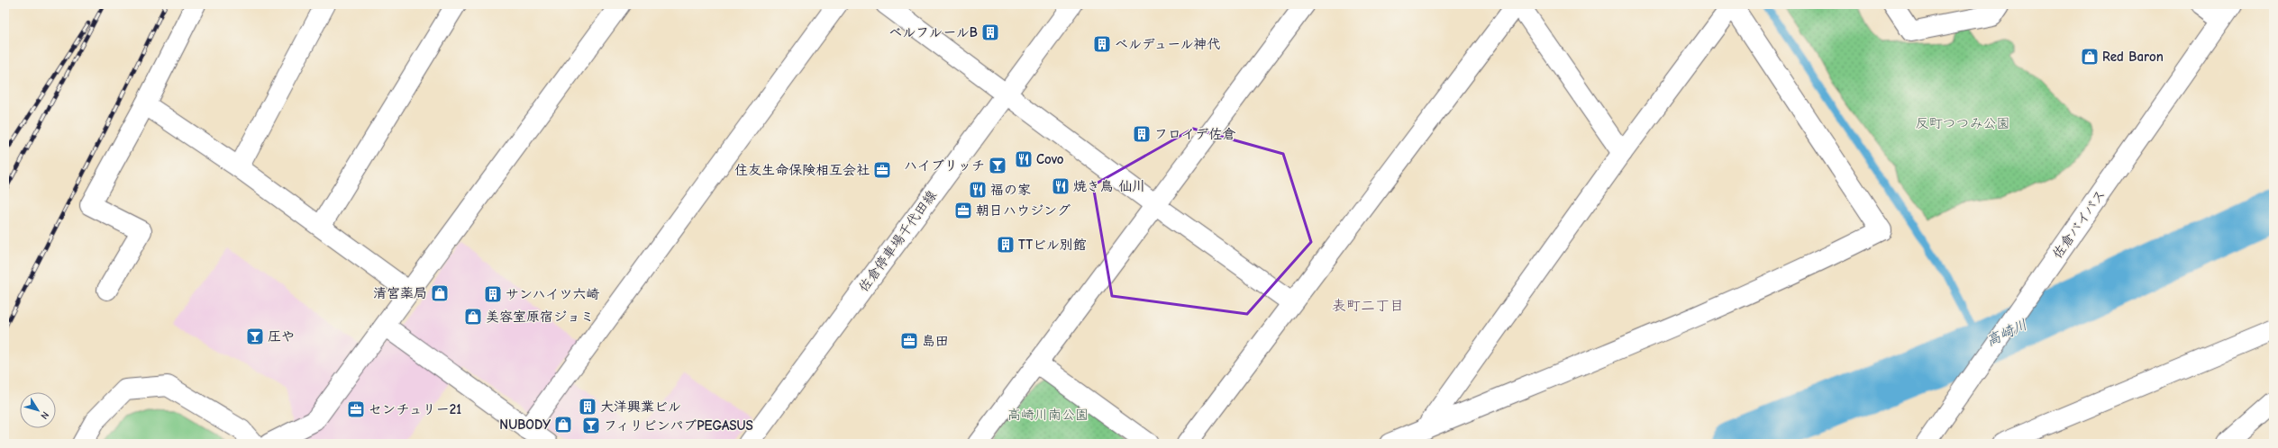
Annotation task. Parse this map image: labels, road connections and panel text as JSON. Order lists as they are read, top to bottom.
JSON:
{
  "streets": {
    "main road": ["佐倉バイパス", "佐倉停車場千代田線"]
  },
  "districts": ["表町二丁目"],
  "water": ["高崎川"],
  "parks": ["反町つつみ公園", "高崎川南公園"],
  "places": {
    "building": [
      "ベルフルールB",
      "ベルデュール神代",
      "フロイデ佐倉",
      "TTビル別館",
      "サンハイツ六崎",
      "大洋興業ビル"
    ],
    "shop": [
      "Red Baron",
      "清宮薬局",
      "美容室原宿ジョミ",
      "NUBODY"
    ],
    "restaurant": ["Covo", "焼き鳥 仙川", "福の家"],
    "bar": ["ハイブリッチ", "圧や", "フィリピンパブPEGASUS"],
    "office": [
      "住友生命保険相互会社",
      "朝日ハウジング",
      "島田",
      "センチュリー21"
    ]
  },
  "north": "bottom right"
}
